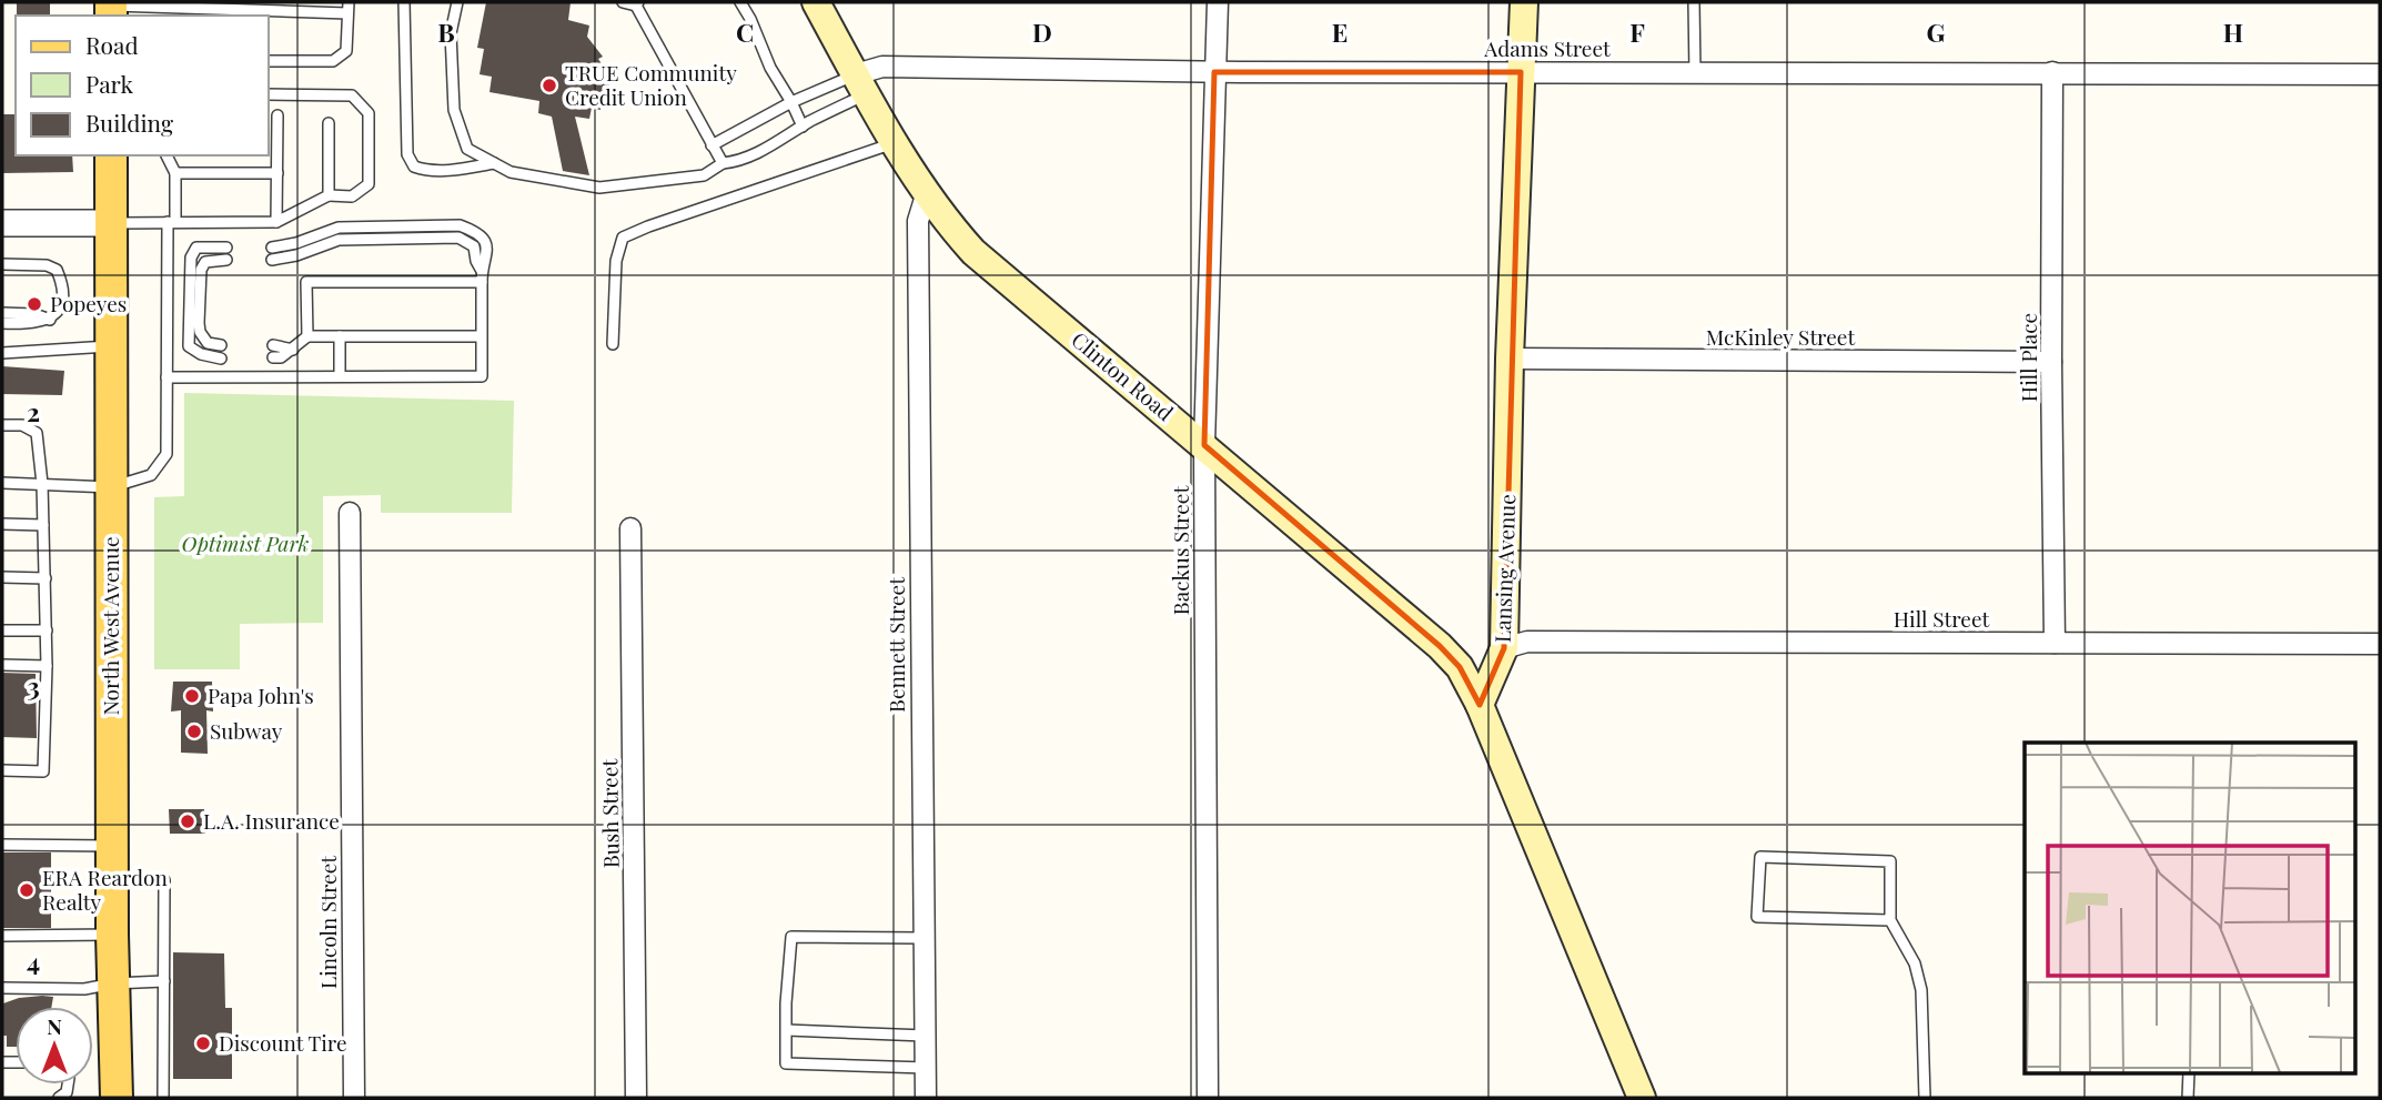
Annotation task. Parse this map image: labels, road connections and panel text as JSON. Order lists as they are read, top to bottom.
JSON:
{
  "streets": {
    "main road": ["Clinton Road", "Lansing Avenue", "North West Avenue"],
    "street": [
      "Adams Street",
      "McKinley Street",
      "Hill Place",
      "Backus Street",
      "Hill Street",
      "Bennett Street",
      "Bush Street",
      "Lincoln Street"
    ]
  },
  "crossings": [
    ["Adams Street", "Hill Place"],
    ["Adams Street", "Clinton Road"],
    ["Adams Street", "Backus Street"],
    ["Adams Street", "Lansing Avenue"],
    ["McKinley Street", "Hill Place"],
    ["McKinley Street", "Lansing Avenue"],
    ["Hill Place", "Hill Street"],
    ["Clinton Road", "Backus Street"],
    ["Clinton Road", "Lansing Avenue"],
    ["Clinton Road", "Bennett Street"],
    ["Lansing Avenue", "Hill Street"]
  ],
  "parks": ["Optimist Park"],
  "places": [
    "TRUE Community Credit Union",
    "Popeyes",
    "Papa John's",
    "Subway",
    "L.A. Insurance",
    "ERA Reardon Realty",
    "Discount Tire"
  ],
  "legend": ["Road", "Park", "Building"],
  "north": "top",
  "grid": {
    "columns": [
      "B",
      "C",
      "D",
      "E",
      "F",
      "G",
      "H"
    ],
    "rows": ["2", "3", "4"]
  }
}
